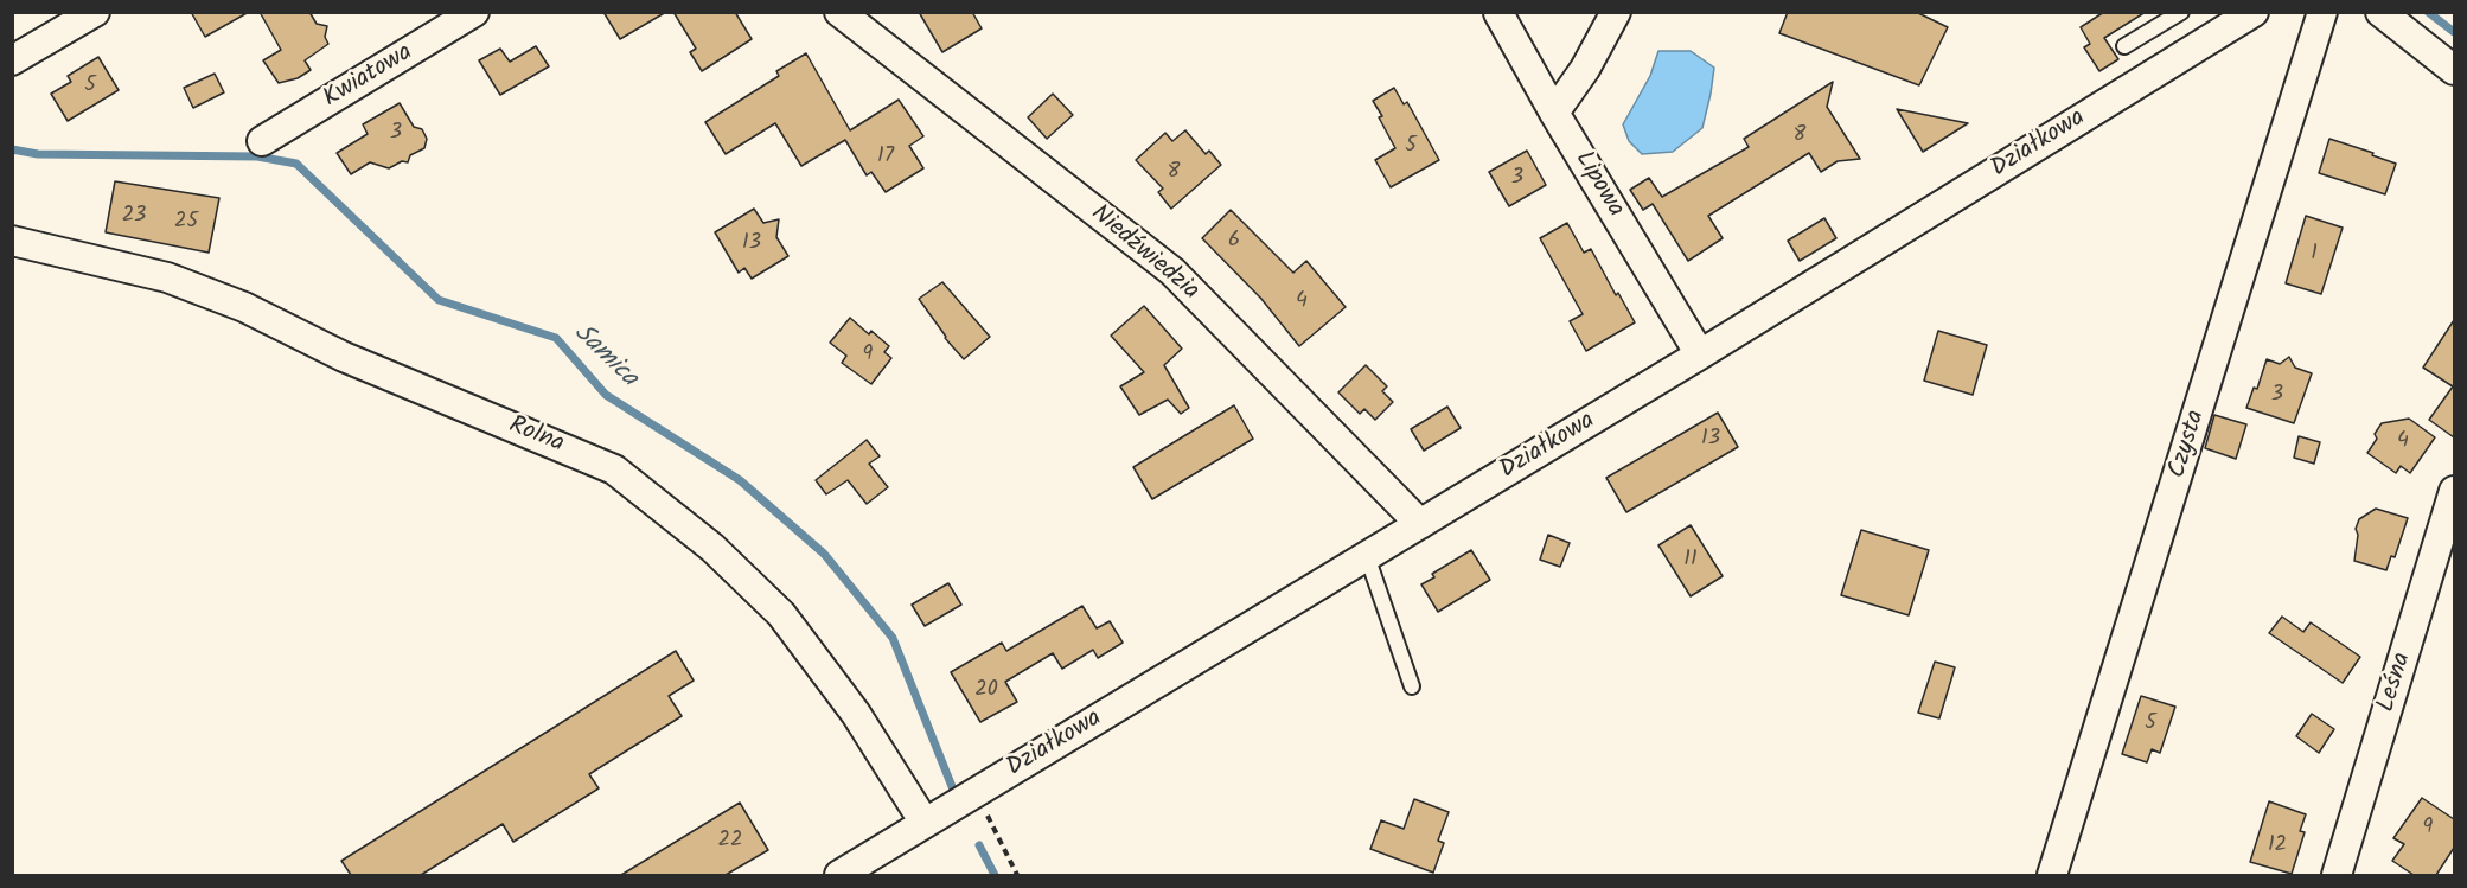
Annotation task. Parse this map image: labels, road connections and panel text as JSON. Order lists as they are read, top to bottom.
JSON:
{
  "streets": {
    "street": [
      "Kwiatowa",
      "Działkowa",
      "Lipowa",
      "Niedźwiedzia",
      "Rolna",
      "Czysta",
      "Leśna"
    ]
  },
  "crossings": [
    ["Działkowa", "Lipowa"],
    ["Działkowa", "Niedźwiedzia"],
    ["Działkowa", "Rolna"]
  ],
  "water": ["Samica"],
  "house_numbers": [
    "5",
    "3",
    "8",
    "5",
    "17",
    "8",
    "3",
    "23",
    "25",
    "6",
    "13",
    "1",
    "4",
    "9",
    "3",
    "13",
    "4",
    "11",
    "20",
    "5",
    "9",
    "22",
    "12"
  ]
}
